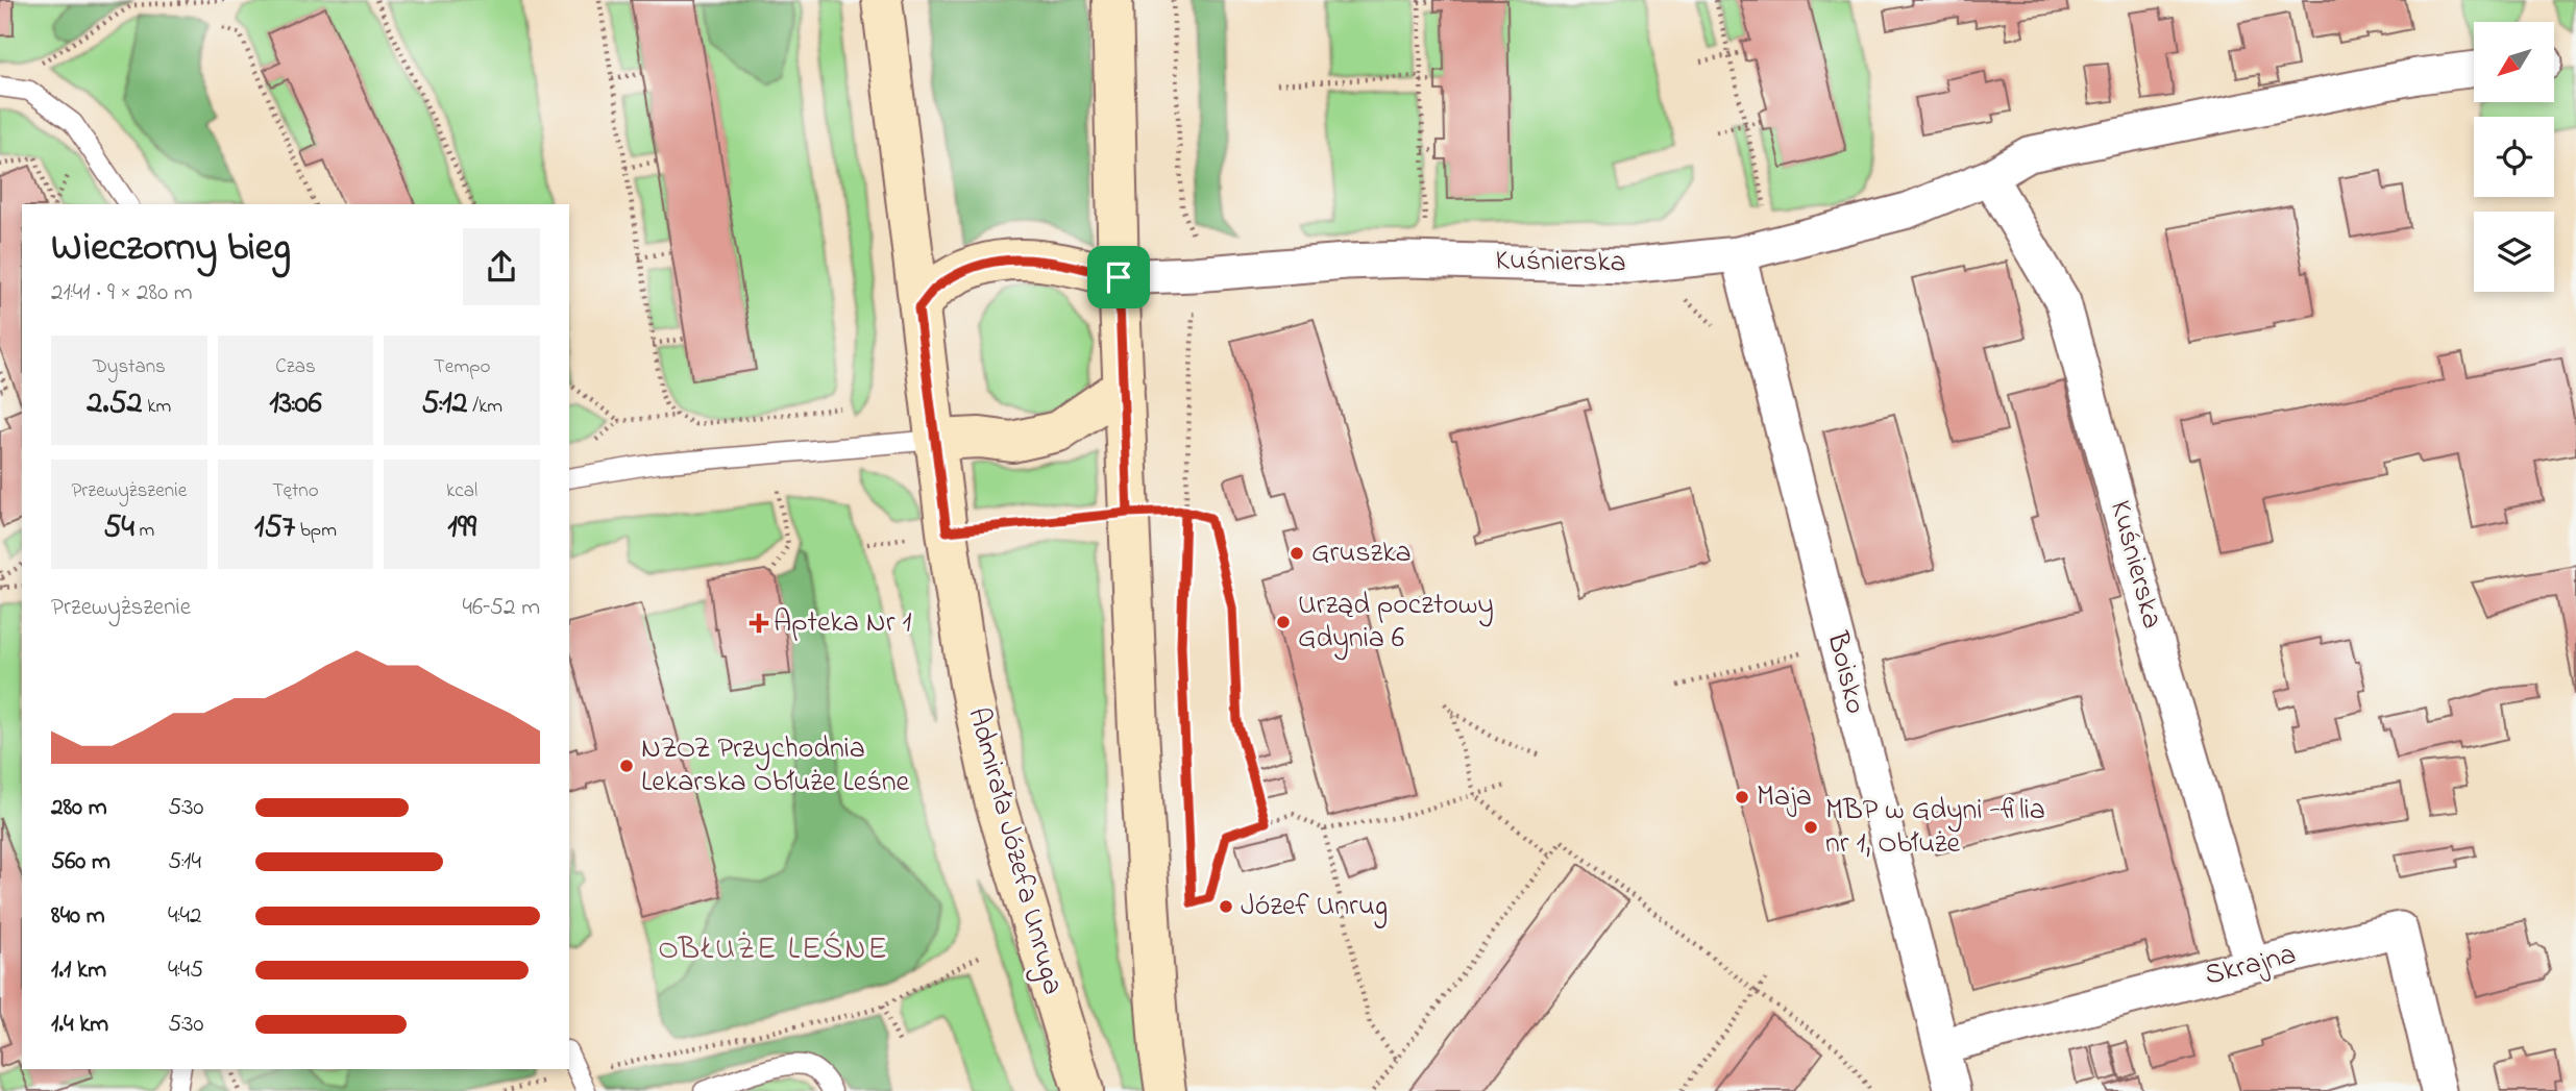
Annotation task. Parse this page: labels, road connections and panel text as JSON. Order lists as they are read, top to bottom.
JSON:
{
  "streets": {
    "street": [
      "Kuśnierska",
      "Boisko",
      "Admirała Józefa Unruga",
      "Skrajna"
    ]
  },
  "crossings": [
    ["Kuśnierska", "Boisko"],
    ["Kuśnierska", "Admirała Józefa Unruga"],
    ["Kuśnierska", "Skrajna"],
    ["Boisko", "Skrajna"]
  ],
  "districts": ["OBŁUŻE LEŚNE"],
  "places": {
    "other": [
      "Gruszka",
      "Urząd pocztowy Gdynia 6",
      "NZOZ Przychodnia Lekarska Obłuże Leśne",
      "Maja",
      "MBP w Gdyni -filia nr 1, Obłuże",
      "Józef Unrug"
    ],
    "health": ["Apteka Nr 1"]
  },
  "north": "bottom left",
  "page": {
    "heading": ["Wieczorny bieg", "21:41 · 9 × 280 m"],
    "stats": [
      ["Dystans", "2.52 km"],
      ["Czas", "13:06"],
      ["Tempo", "5:12 /km"],
      ["Przewyższenie", "54 m"],
      ["Tętno", "157 bpm"],
      ["kcal", "199"]
    ],
    "chart": ["Przewyższenie", "46–52 m"],
    "list": [
      {
        "name": "280 m",
        "note": "5:30"
      },
      {
        "name": "560 m",
        "note": "5:14"
      },
      {
        "name": "840 m",
        "note": "4:42"
      },
      {
        "name": "1.1 km",
        "note": "4:45"
      },
      {
        "name": "1.4 km",
        "note": "5:30"
      }
    ]
  }
}
